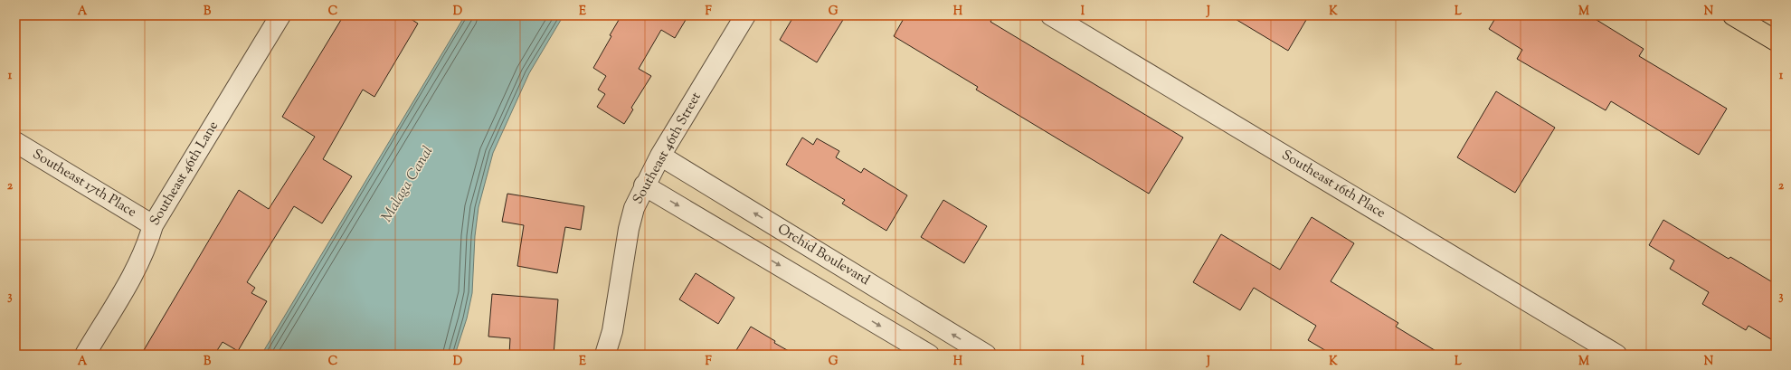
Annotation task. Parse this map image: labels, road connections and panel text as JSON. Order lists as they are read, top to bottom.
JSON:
{
  "streets": {
    "street": [
      "Southeast 46th Street",
      "Southeast 46th Lane",
      "Southeast 17th Place",
      "Southeast 16th Place",
      "Orchid Boulevard"
    ]
  },
  "crossings": [
    ["Southeast 46th Street", "Orchid Boulevard"],
    ["Southeast 46th Lane", "Southeast 17th Place"]
  ],
  "water": ["Malaga Canal"],
  "grid": {
    "columns": [
      "A",
      "B",
      "C",
      "D",
      "E",
      "F",
      "G",
      "H",
      "I",
      "J",
      "K",
      "L",
      "M",
      "N"
    ],
    "rows": ["1", "2", "3"]
  }
}
